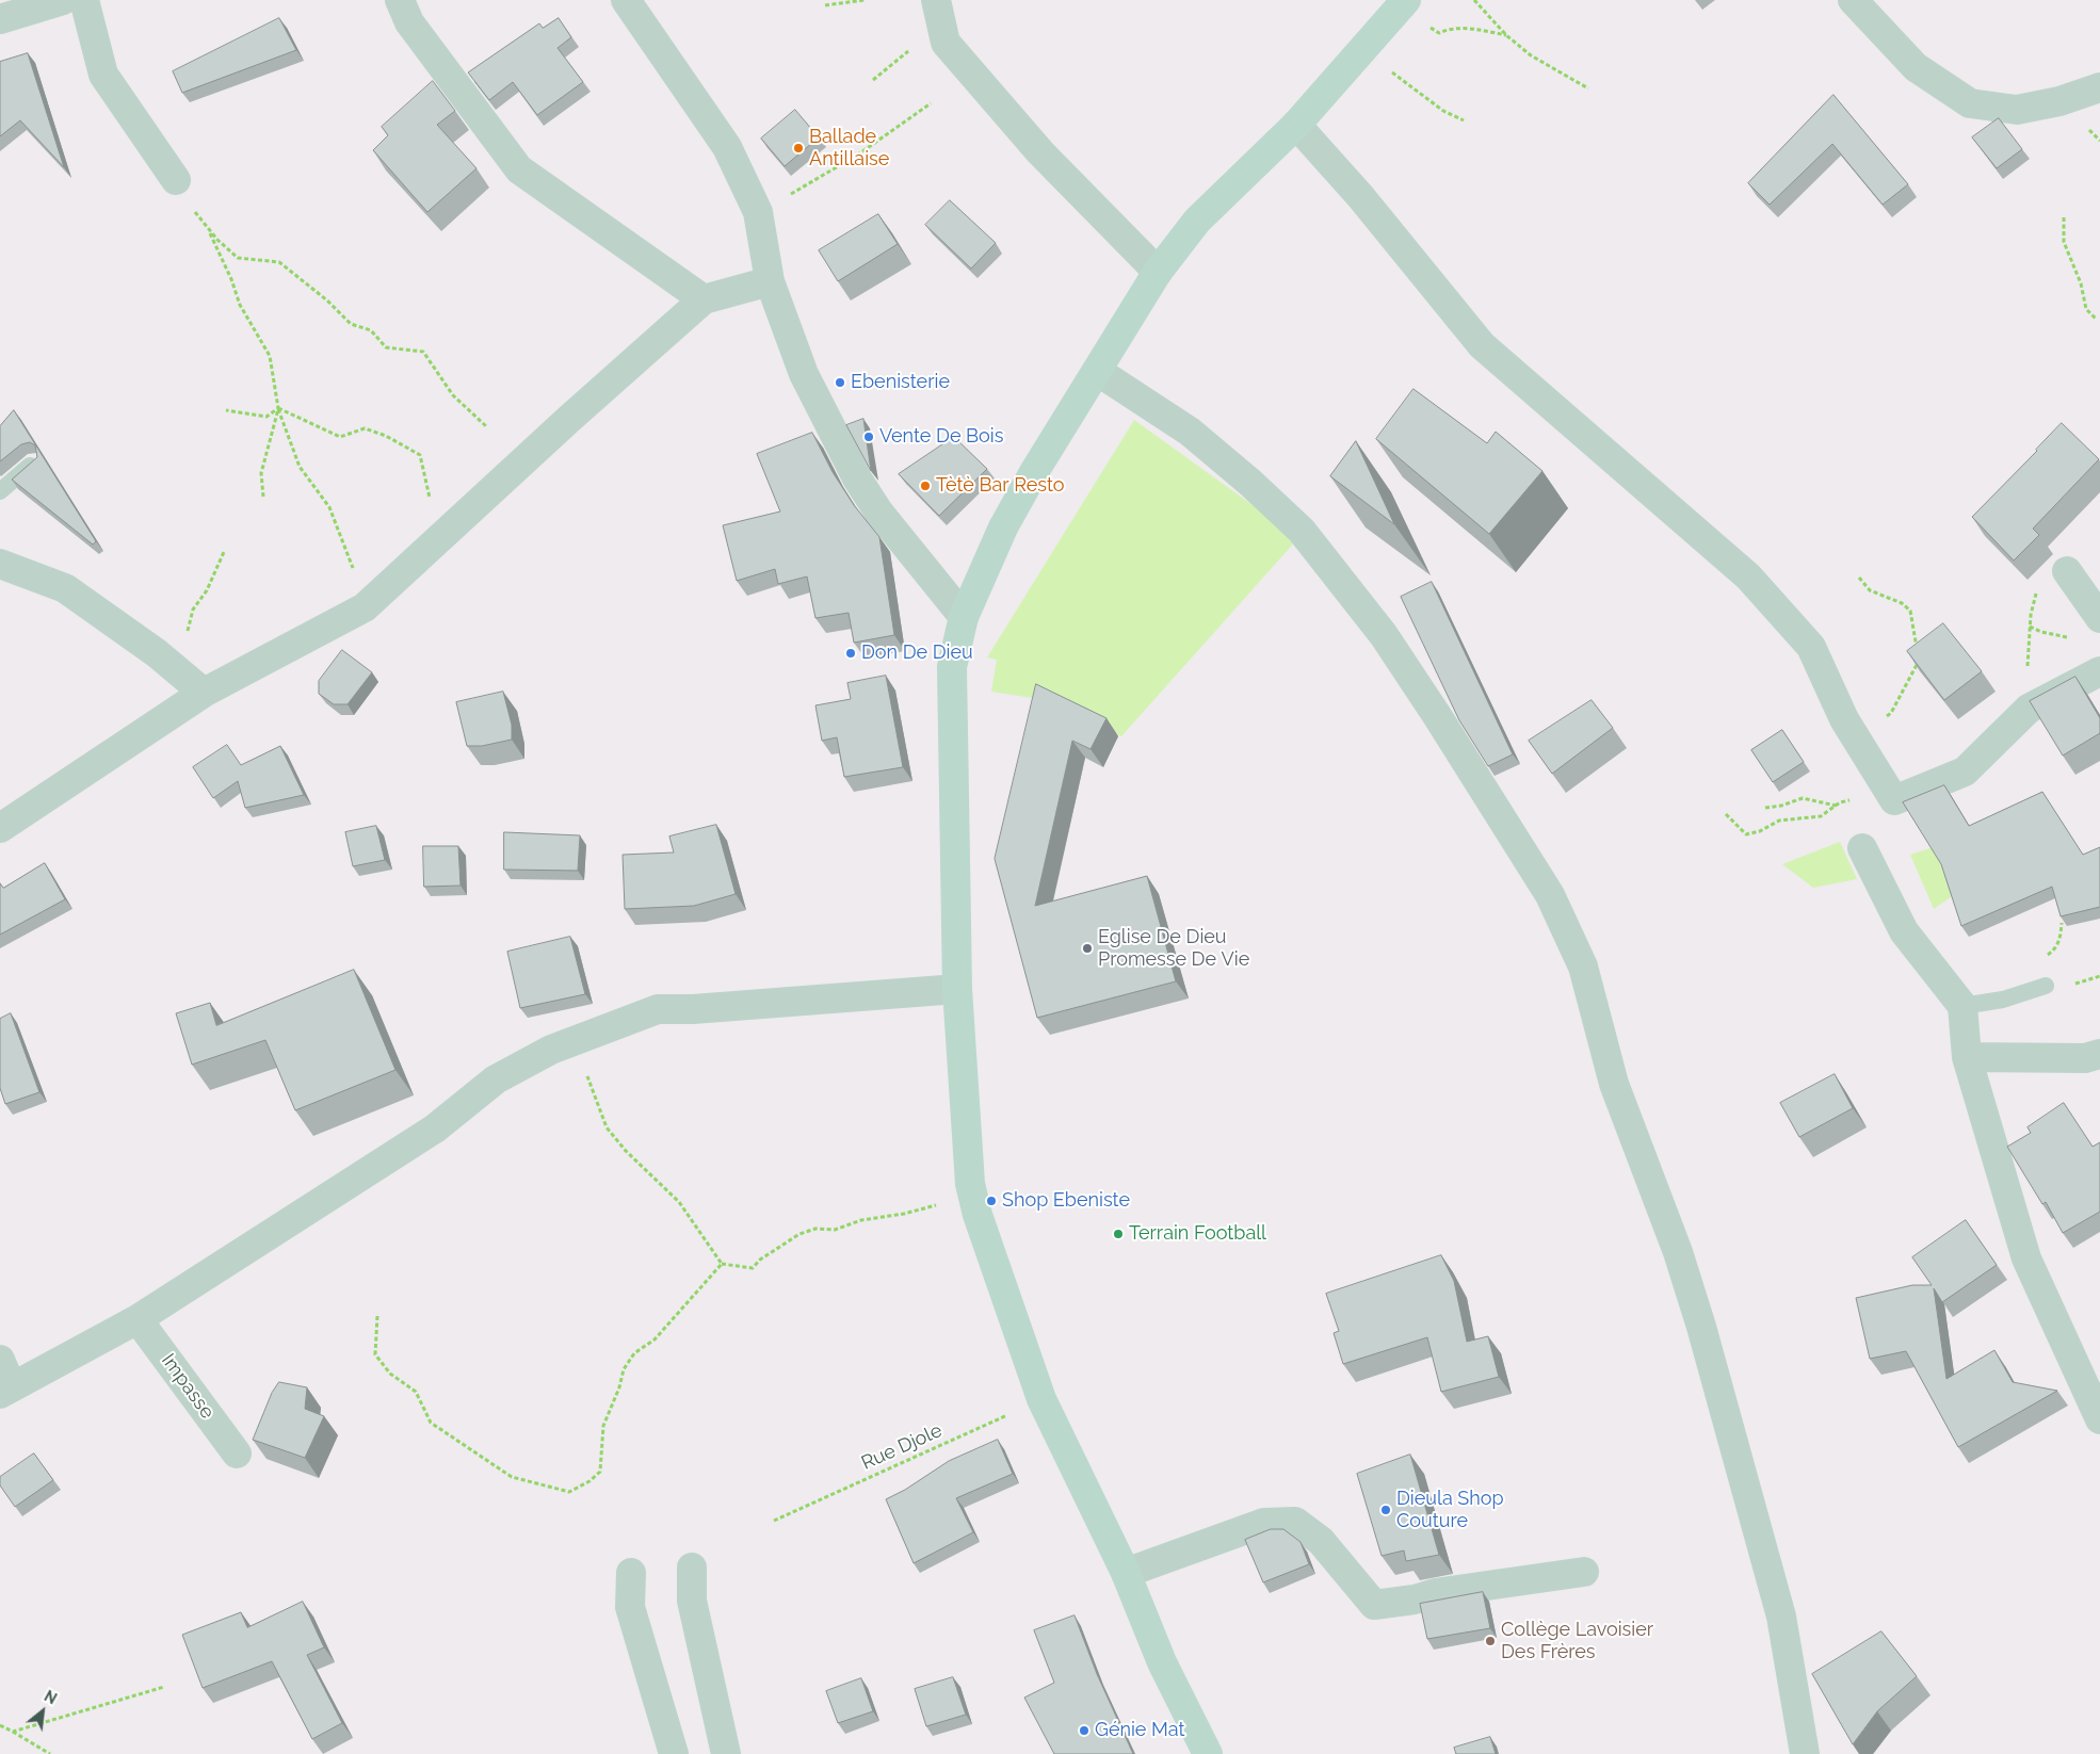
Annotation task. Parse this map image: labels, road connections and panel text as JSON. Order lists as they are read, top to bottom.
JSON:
{
  "streets": {
    "street": ["Impasse"],
    "path": ["Rue Djole"]
  },
  "places": [
    "Ballade Antillaise",
    "Ebenisterie",
    "Vente De Bois",
    "Tètè Bar Resto",
    "Don De Dieu",
    "Eglise De Dieu Promesse De Vie",
    "Shop Ebeniste",
    "Terrain Football",
    "Dieula Shop Couture",
    "Collège Lavoisier Des Frères",
    "Génie Mat"
  ],
  "north": "top right"
}
